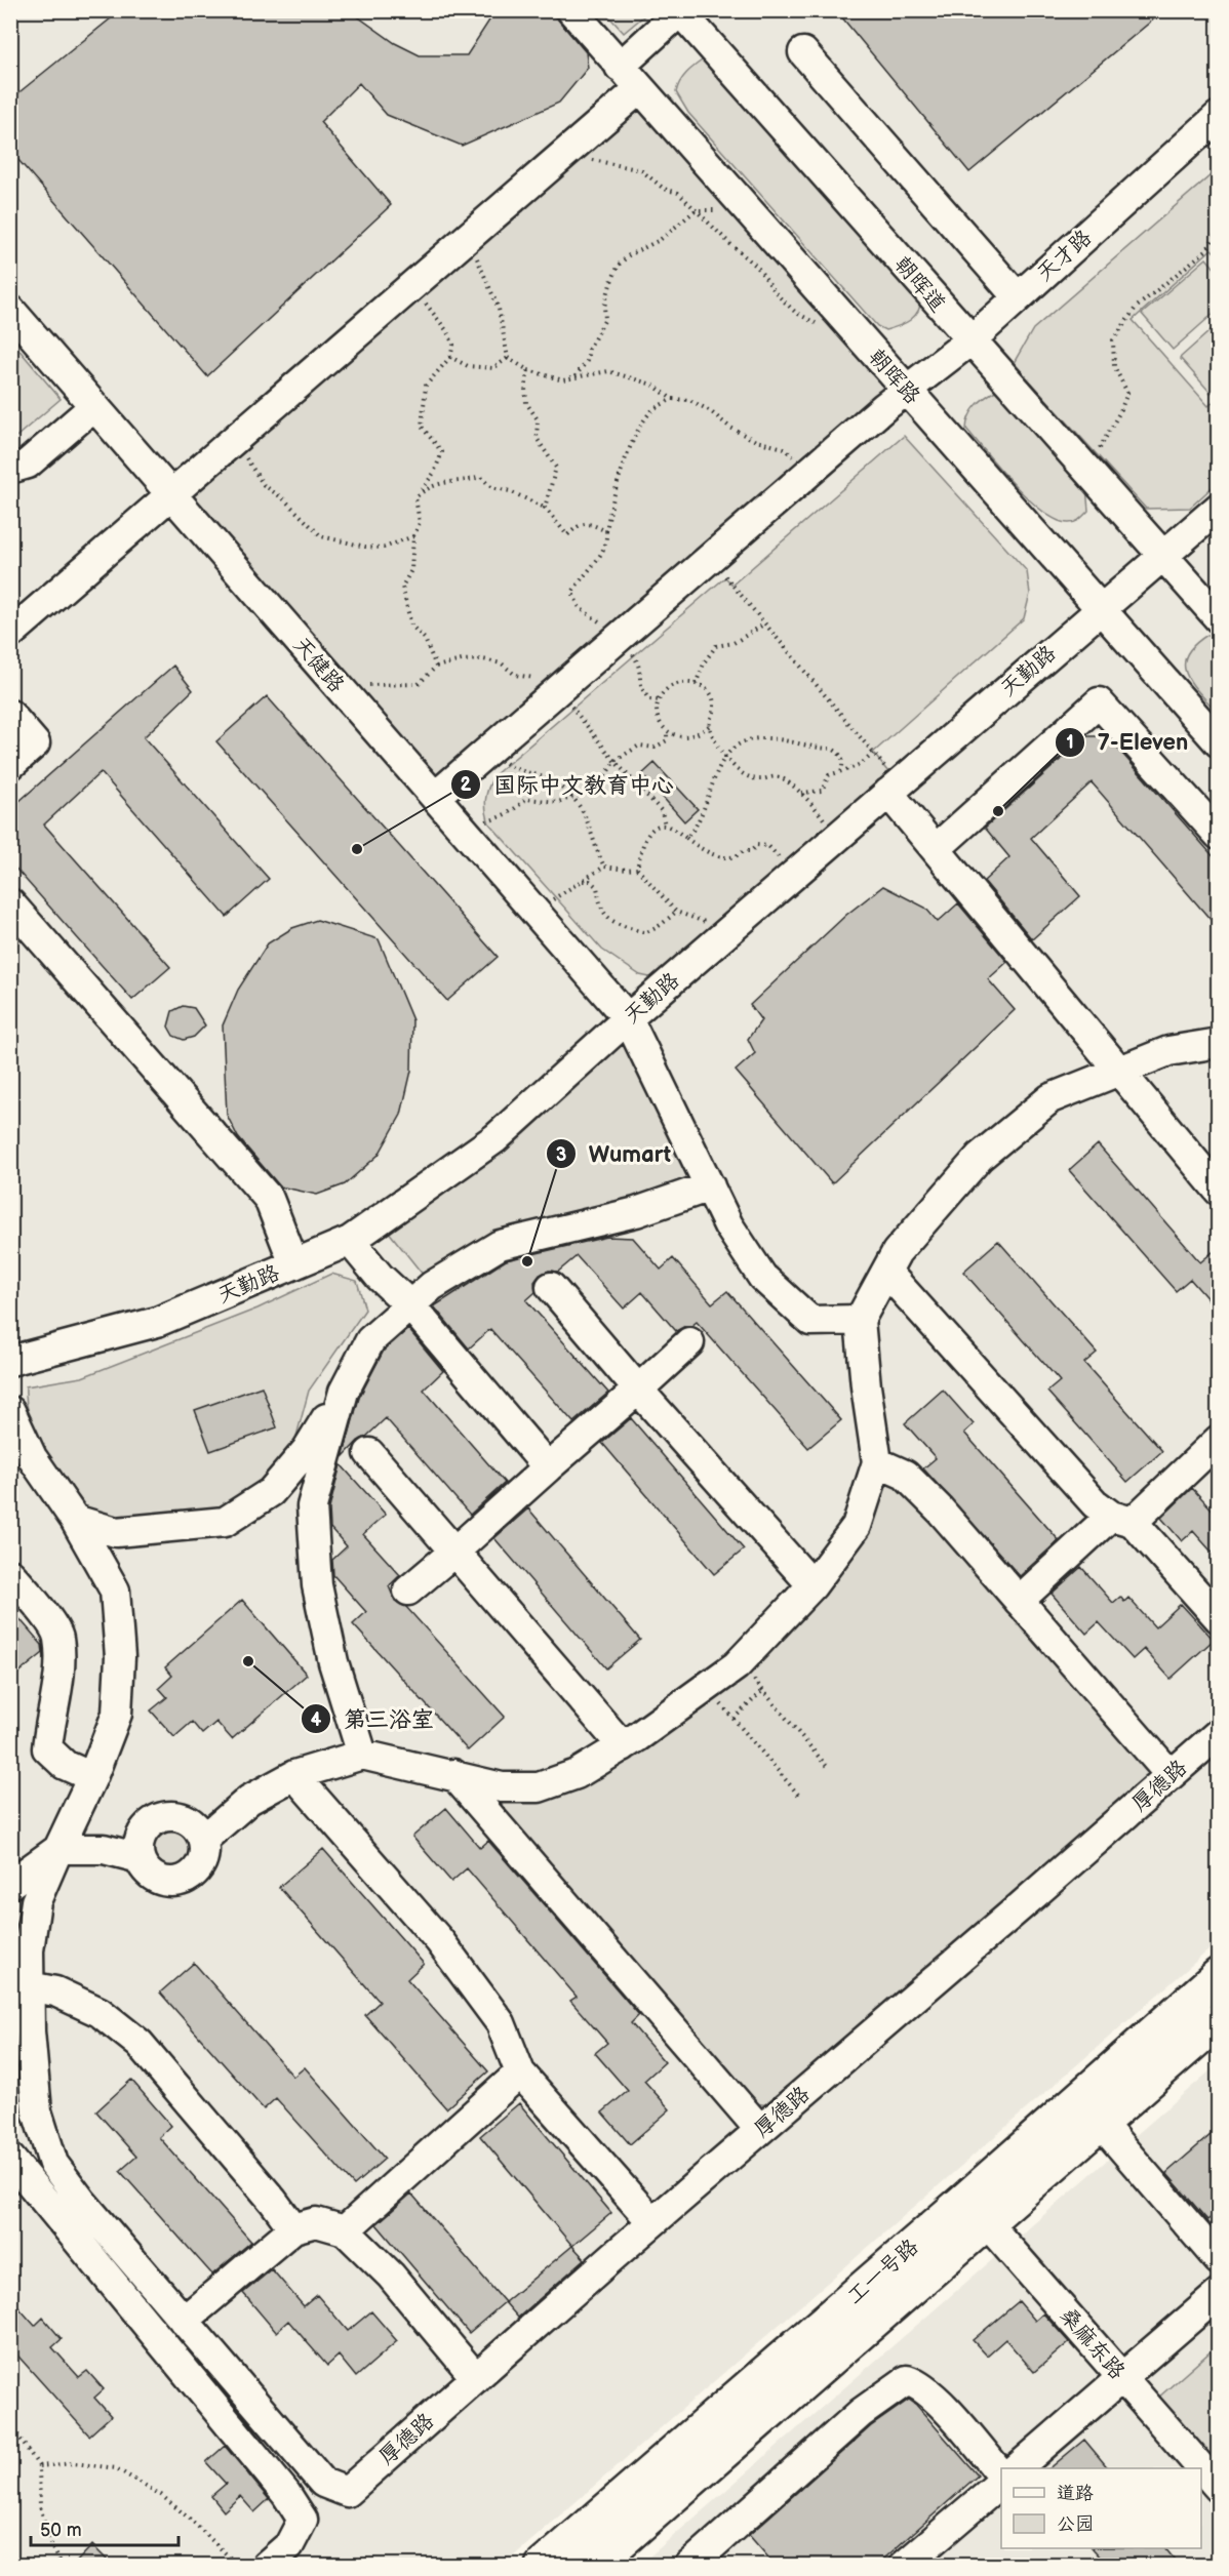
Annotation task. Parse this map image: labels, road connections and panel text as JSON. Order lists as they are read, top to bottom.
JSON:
{
  "streets": {
    "main road": ["工一号路"],
    "street": [
      "天才路",
      "朝晖道",
      "朝晖路",
      "天健路",
      "天勤路",
      "厚德路",
      "桑麻东路"
    ]
  },
  "crossings": [
    ["天才路", "朝晖道"],
    ["天才路", "朝晖路"],
    ["天才路", "天健路"],
    ["朝晖道", "天勤路"],
    ["朝晖路", "天勤路"],
    ["天健路", "天勤路"],
    ["工一号路", "桑麻东路"]
  ],
  "places": [
    "7-Eleven",
    "国际中文教育中心",
    "Wumart",
    "第三浴室"
  ],
  "legend": ["道路", "公园"],
  "scale_bar": "50 m"
}
